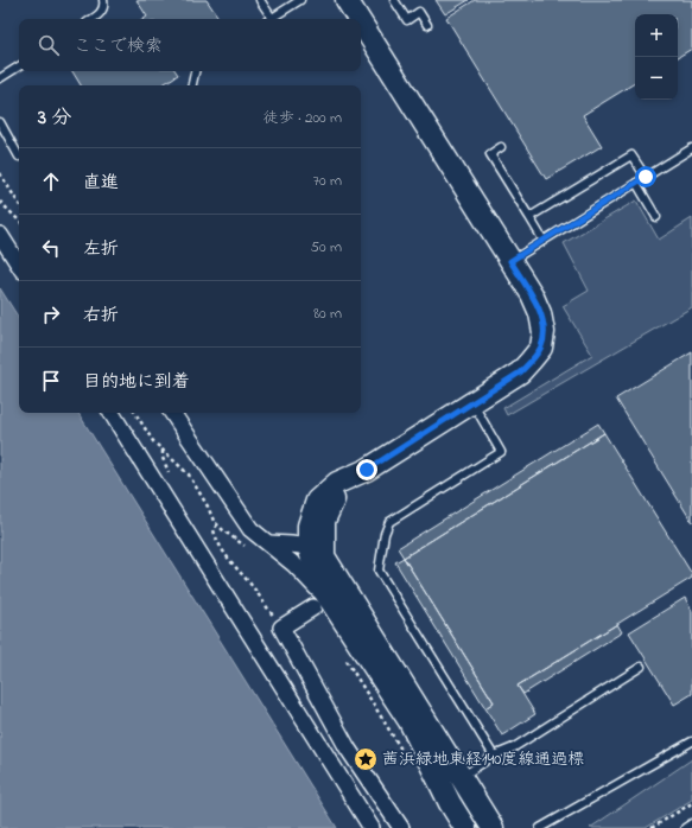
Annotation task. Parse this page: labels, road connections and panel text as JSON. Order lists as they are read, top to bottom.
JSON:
{
  "places": {
    "place": ["茜浜緑地東経140度線通過標"]
  },
  "page": {
    "map_buttons": ["+", "−"],
    "search": "ここで検索",
    "heading": ["3 分", "徒歩 · 200 m"],
    "list": [
      ["直進", "70 m"],
      ["左折", "50 m"],
      ["右折", "80 m"],
      "目的地に到着"
    ]
  }
}
